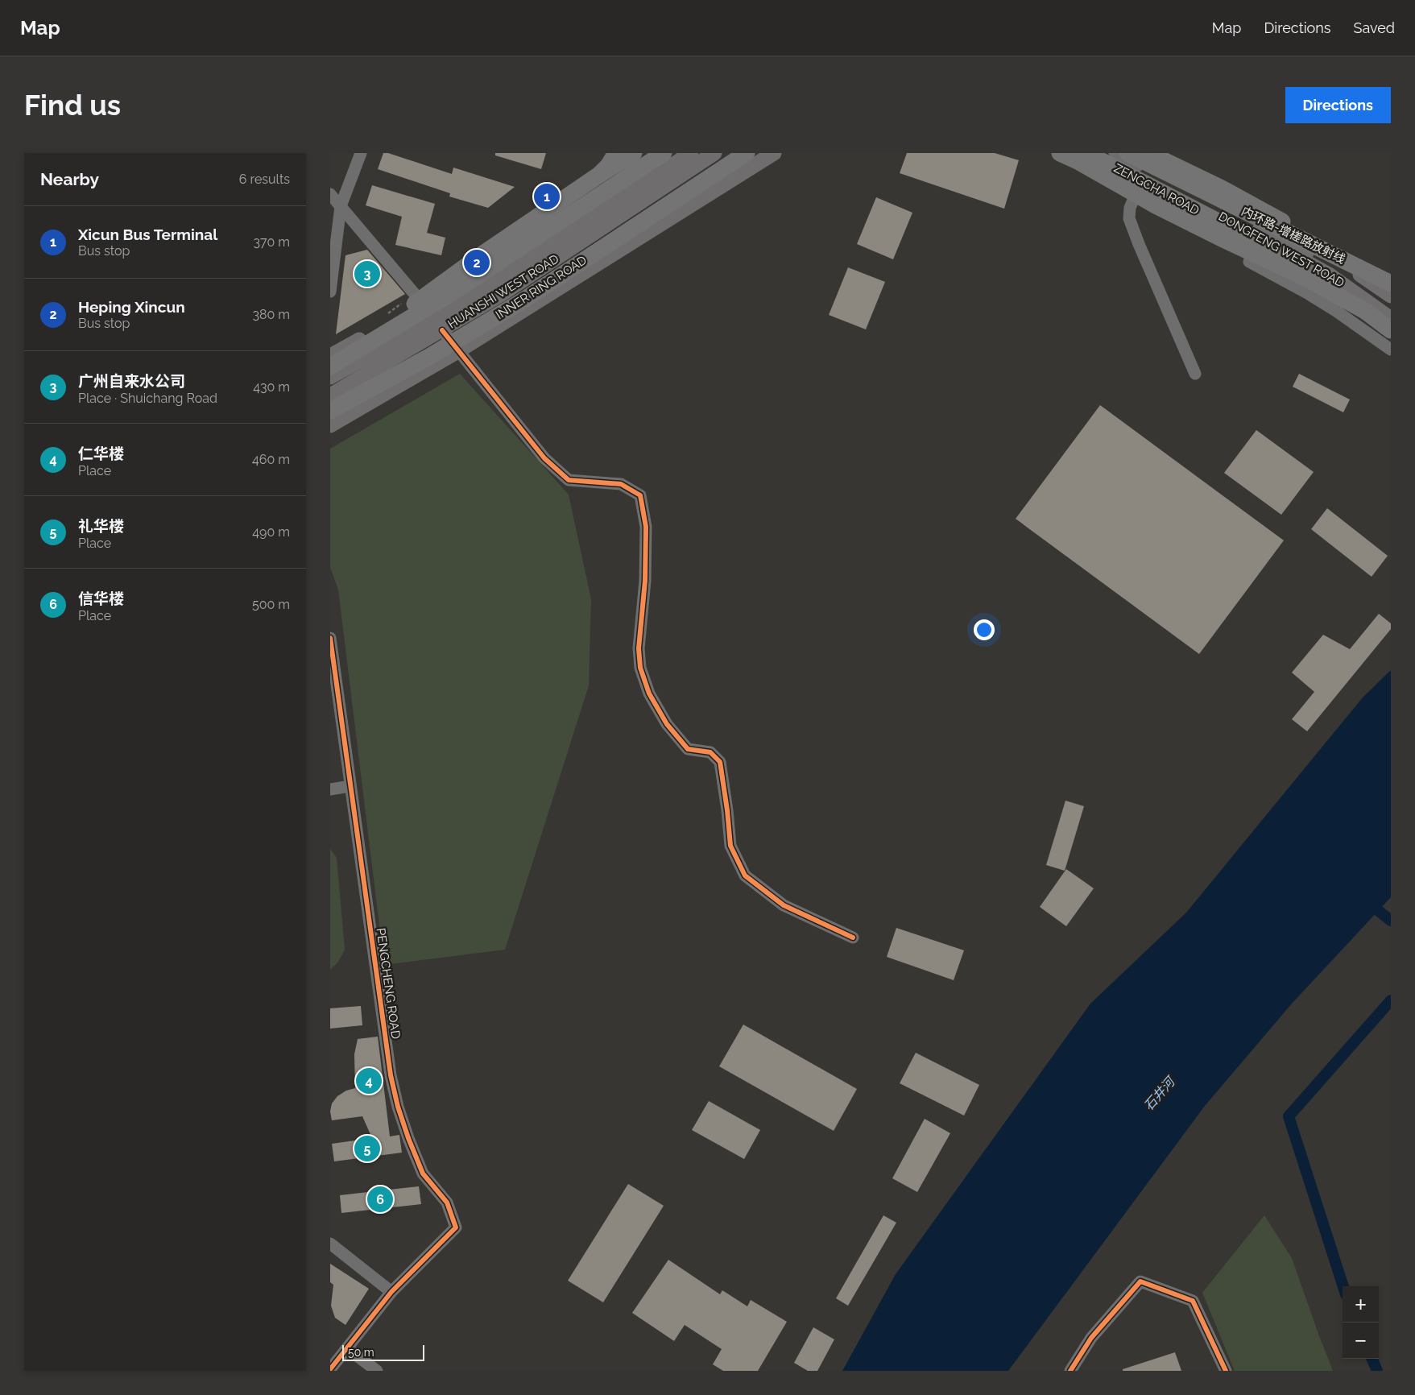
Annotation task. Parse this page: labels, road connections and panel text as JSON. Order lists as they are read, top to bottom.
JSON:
{
  "streets": {
    "highway": ["ZENGCHA ROAD", "内环路-增槎路放射线", "INNER RING ROAD"],
    "main road": ["DONGFENG WEST ROAD", "HUANSHI WEST ROAD"],
    "street": ["PENGCHENG ROAD"]
  },
  "crossings": [
    ["ZENGCHA ROAD", "内环路-增槎路放射线"]
  ],
  "water": ["石井河"],
  "scale_bar": "50 m",
  "page": {
    "header": "Map",
    "nav": ["Map", "Directions", "Saved"],
    "buttons": "Directions",
    "title": "Find us",
    "heading": ["Nearby", "6 results"],
    "pins": [
      "1",
      "2",
      "3",
      "4",
      "5",
      "6"
    ],
    "list": [
      {
        "mark": "1",
        "name": "Xicun Bus Terminal",
        "note": "Bus stop",
        "value": "370 m"
      },
      {
        "mark": "2",
        "name": "Heping Xincun",
        "note": "Bus stop",
        "value": "380 m"
      },
      {
        "mark": "3",
        "name": "广州自来水公司",
        "note": "Place · Shuichang Road",
        "value": "430 m"
      },
      {
        "mark": "4",
        "name": "仁华楼",
        "note": "Place",
        "value": "460 m"
      },
      {
        "mark": "5",
        "name": "礼华楼",
        "note": "Place",
        "value": "490 m"
      },
      {
        "mark": "6",
        "name": "信华楼",
        "note": "Place",
        "value": "500 m"
      }
    ],
    "map_buttons": ["+", "−"],
    "scale": "50 m"
  }
}
